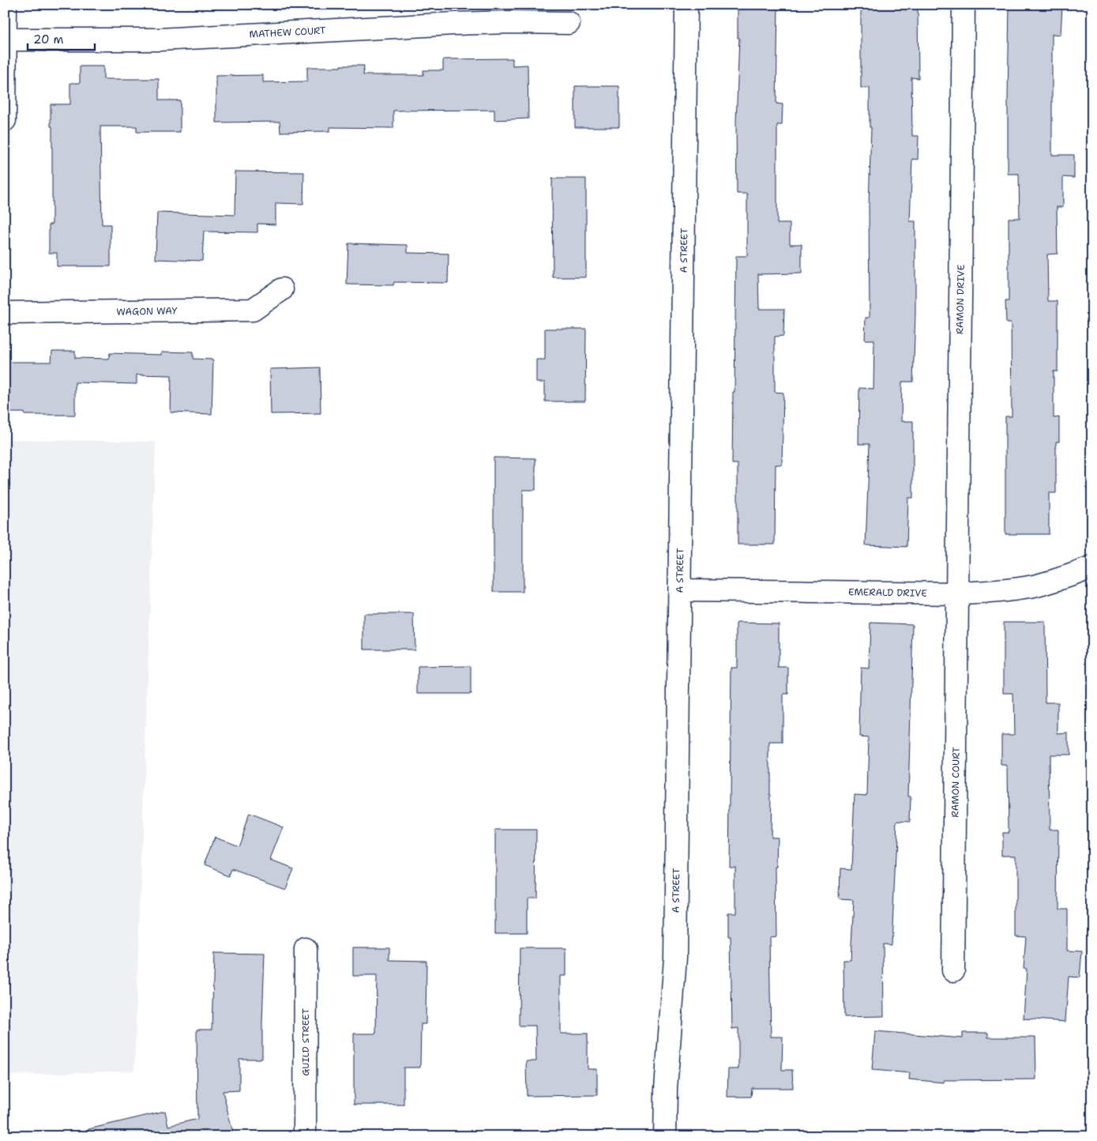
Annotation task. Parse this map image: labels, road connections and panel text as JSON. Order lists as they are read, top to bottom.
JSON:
{
  "streets": {
    "street": [
      "MATHEW COURT",
      "A STREET",
      "RAMON DRIVE",
      "WAGON WAY",
      "EMERALD DRIVE",
      "RAMON COURT",
      "GUILD STREET"
    ]
  },
  "crossings": [
    ["A STREET", "EMERALD DRIVE"],
    ["RAMON DRIVE", "EMERALD DRIVE"],
    ["RAMON DRIVE", "RAMON COURT"],
    ["EMERALD DRIVE", "RAMON COURT"]
  ],
  "scale_bar": "20 m"
}
